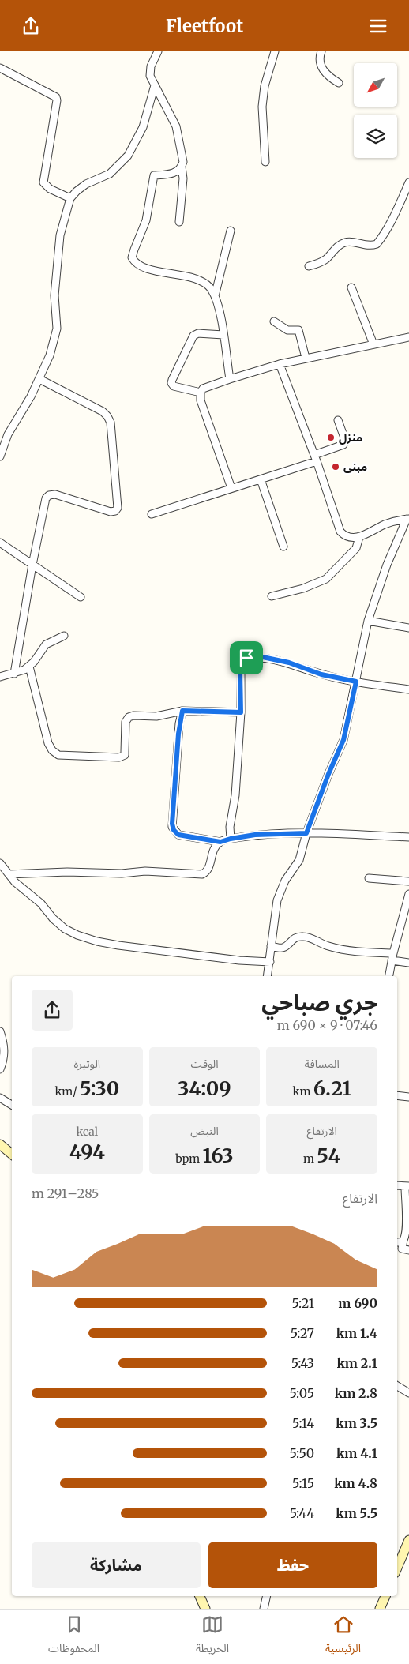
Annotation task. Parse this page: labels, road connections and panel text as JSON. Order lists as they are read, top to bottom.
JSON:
{
  "places": ["منزل", "مبنى"],
  "north": "bottom left",
  "page": {
    "header": "Fleetfoot",
    "heading": ["جري صباحي", "07:46 · 9 × 690 m"],
    "stats": [
      ["المسافة", "6.21 km"],
      ["الوقت", "34:09"],
      ["الوتيرة", "5:30 /km"],
      ["الارتفاع", "54 m"],
      ["النبض", "163 bpm"],
      ["kcal", "494"]
    ],
    "chart": ["الارتفاع", "285–291 m"],
    "list": [
      {
        "name": "690 m",
        "note": "5:21"
      },
      {
        "name": "1.4 km",
        "note": "5:27"
      },
      {
        "name": "2.1 km",
        "note": "5:43"
      },
      {
        "name": "2.8 km",
        "note": "5:05"
      },
      {
        "name": "3.5 km",
        "note": "5:14"
      },
      {
        "name": "4.1 km",
        "note": "5:50"
      },
      {
        "name": "4.8 km",
        "note": "5:15"
      },
      {
        "name": "5.5 km",
        "note": "5:44"
      }
    ],
    "buttons": ["حفظ", "مشاركة"],
    "tabs": ["الرئيسية", "الخريطة", "المحفوظات"]
  }
}
